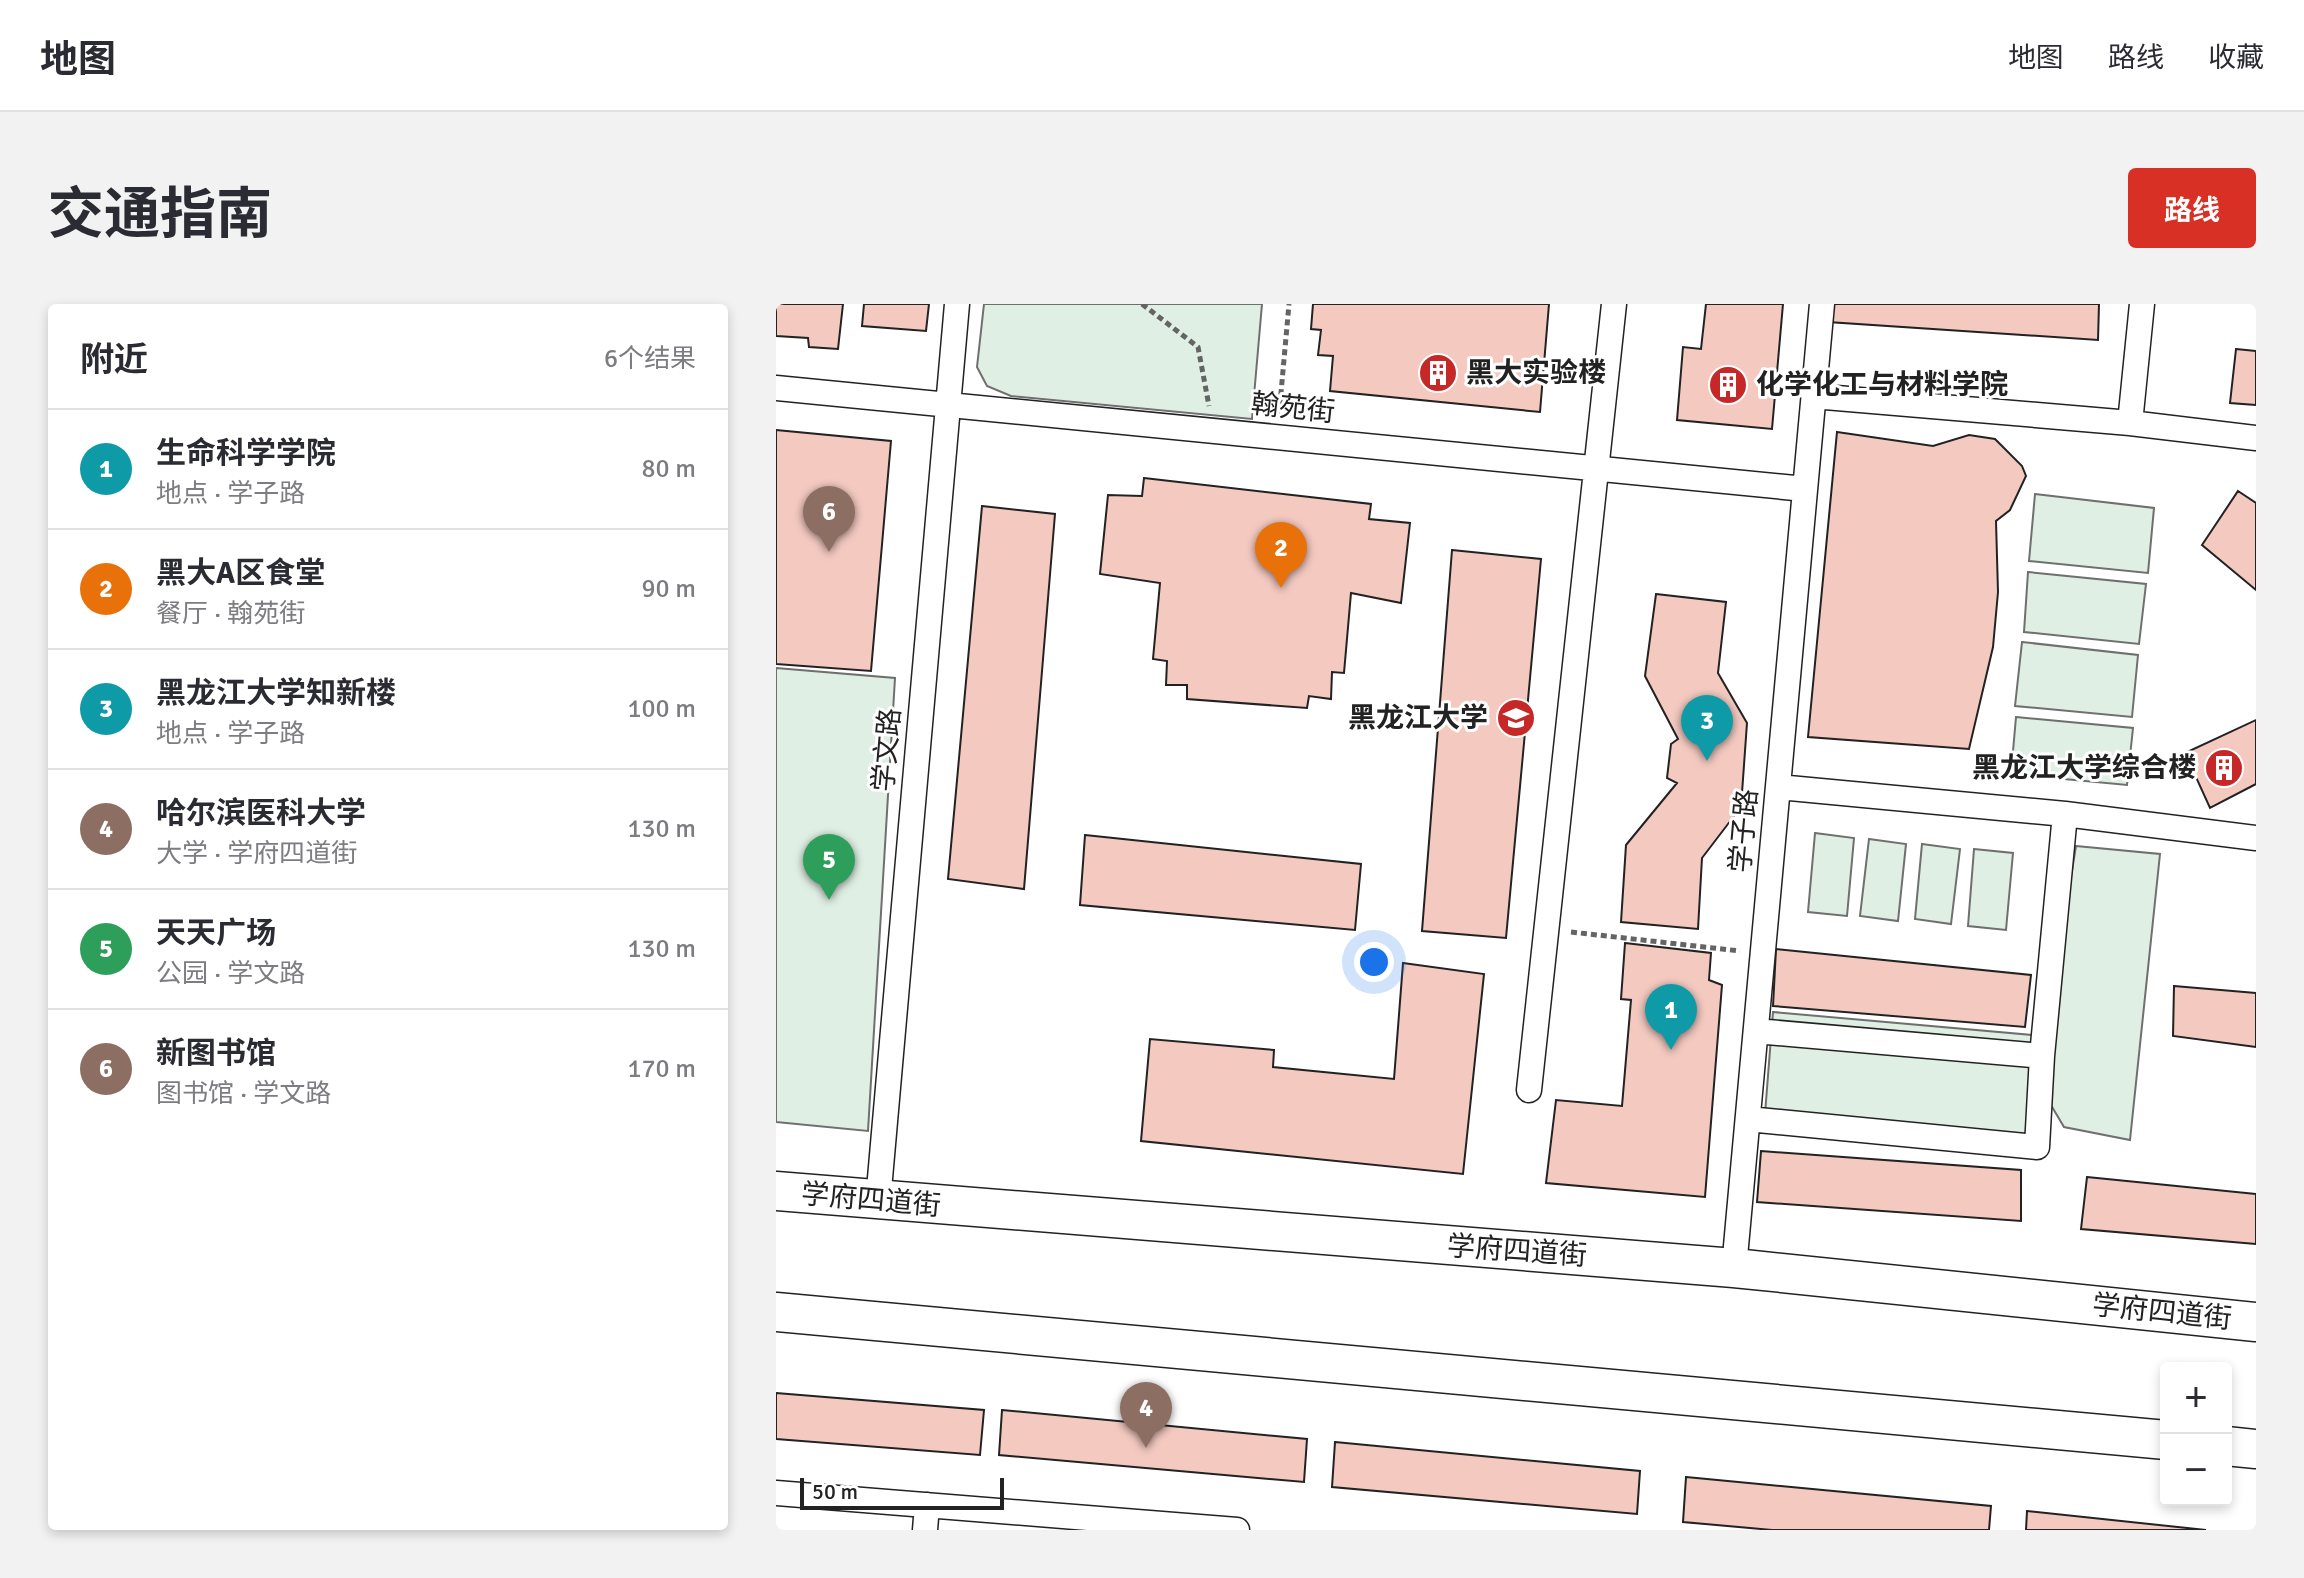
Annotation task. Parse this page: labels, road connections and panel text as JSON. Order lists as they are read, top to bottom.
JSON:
{
  "streets": {
    "main road": ["学府四道街"],
    "street": ["翰苑街", "学文路", "学子路"]
  },
  "crossings": [
    ["翰苑街", "学文路"],
    ["翰苑街", "学子路"],
    ["学文路", "学府四道街"],
    ["学子路", "学府四道街"]
  ],
  "places": {
    "building": ["黑大实验楼", "化学化工与材料学院", "黑龙江大学综合楼"],
    "school or university": ["黑龙江大学"]
  },
  "scale_bar": "50 m",
  "page": {
    "header": "地图",
    "nav": ["地图", "路线", "收藏"],
    "title": "交通指南",
    "buttons": "路线",
    "heading": ["附近", "6个结果"],
    "list": [
      {
        "mark": "1",
        "name": "生命科学学院",
        "note": "地点 · 学子路",
        "value": "80 m"
      },
      {
        "mark": "2",
        "name": "黑大A区食堂",
        "note": "餐厅 · 翰苑街",
        "value": "90 m"
      },
      {
        "mark": "3",
        "name": "黑龙江大学知新楼",
        "note": "地点 · 学子路",
        "value": "100 m"
      },
      {
        "mark": "4",
        "name": "哈尔滨医科大学",
        "note": "大学 · 学府四道街",
        "value": "130 m"
      },
      {
        "mark": "5",
        "name": "天天广场",
        "note": "公园 · 学文路",
        "value": "130 m"
      },
      {
        "mark": "6",
        "name": "新图书馆",
        "note": "图书馆 · 学文路",
        "value": "170 m"
      }
    ],
    "pins": [
      "6",
      "2",
      "3",
      "5",
      "1",
      "4"
    ],
    "map_buttons": ["+", "−"],
    "scale": "50 m"
  }
}
